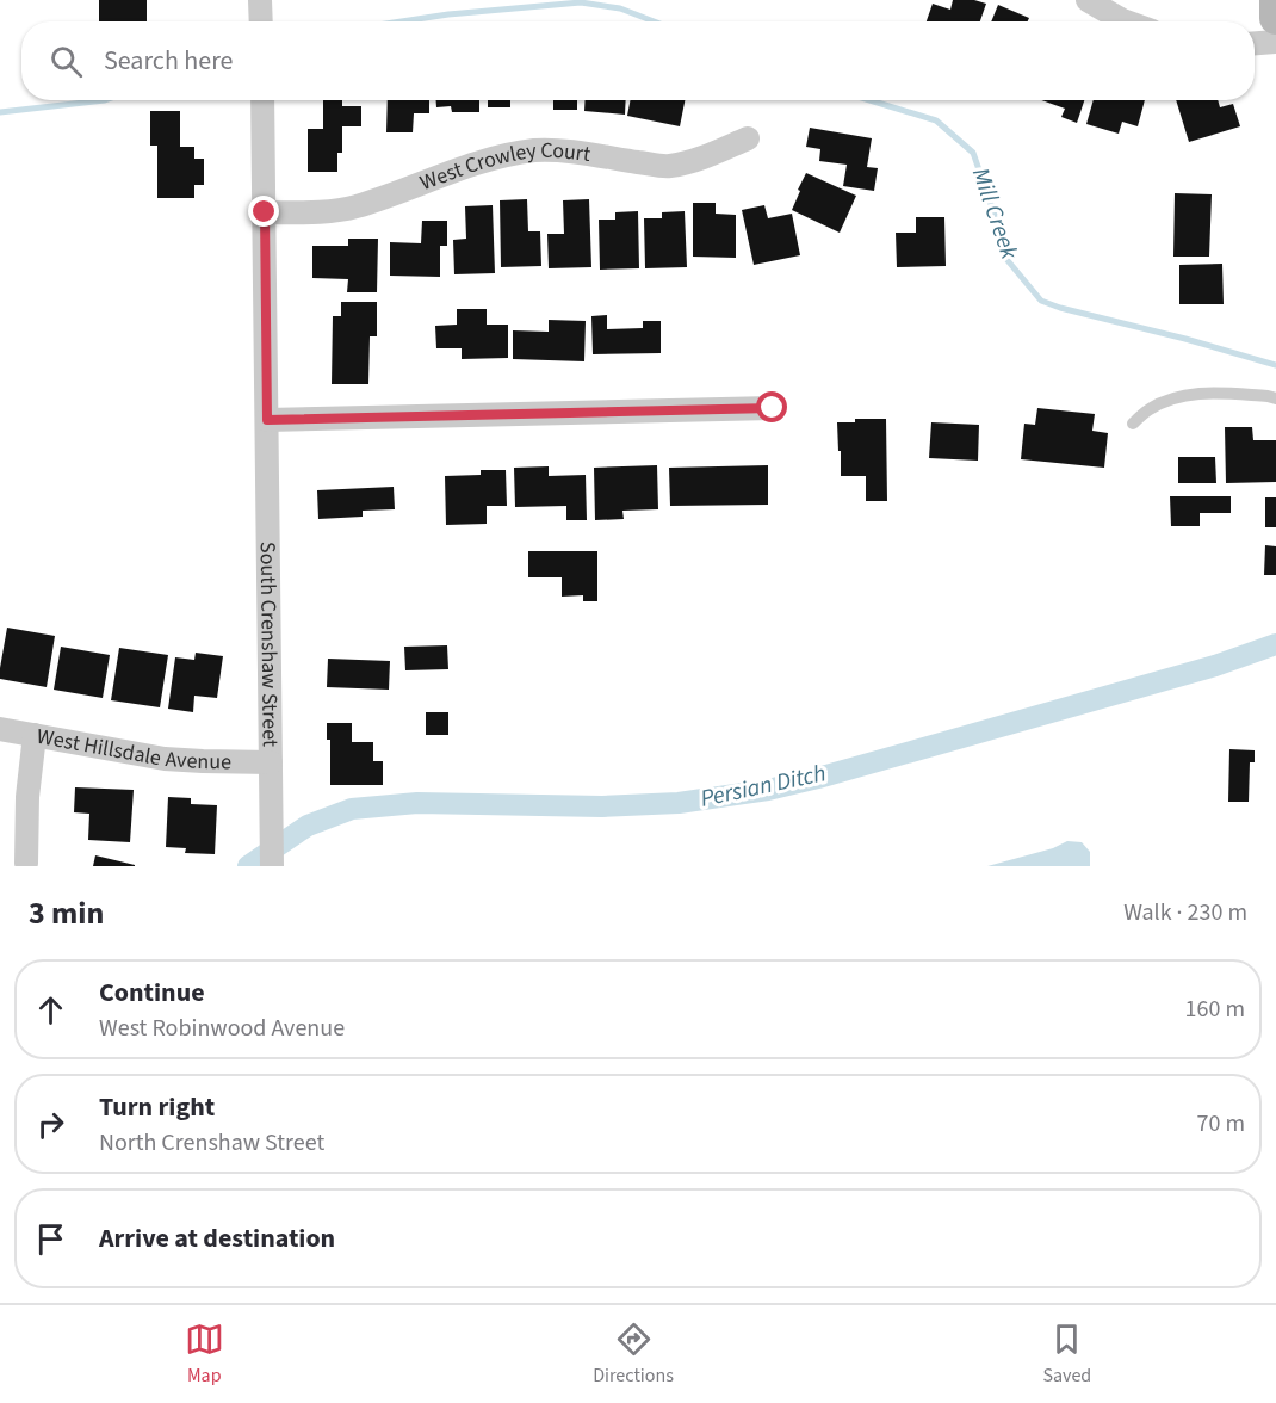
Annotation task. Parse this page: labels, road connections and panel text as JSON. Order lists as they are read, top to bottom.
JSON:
{
  "streets": {
    "street": ["West Crowley Court", "South Crenshaw Street", "West Hillsdale Avenue"]
  },
  "crossings": [
    ["West Crowley Court", "South Crenshaw Street"],
    ["South Crenshaw Street", "West Hillsdale Avenue"]
  ],
  "water": ["Mill Creek", "Persian Ditch"],
  "page": {
    "search": "Search here",
    "heading": ["3 min", "Walk · 230 m"],
    "list": [
      ["Continue", "West Robinwood Avenue", "160 m"],
      ["Turn right", "North Crenshaw Street", "70 m"],
      "Arrive at destination"
    ],
    "nav": ["Map", "Directions", "Saved"]
  }
}
